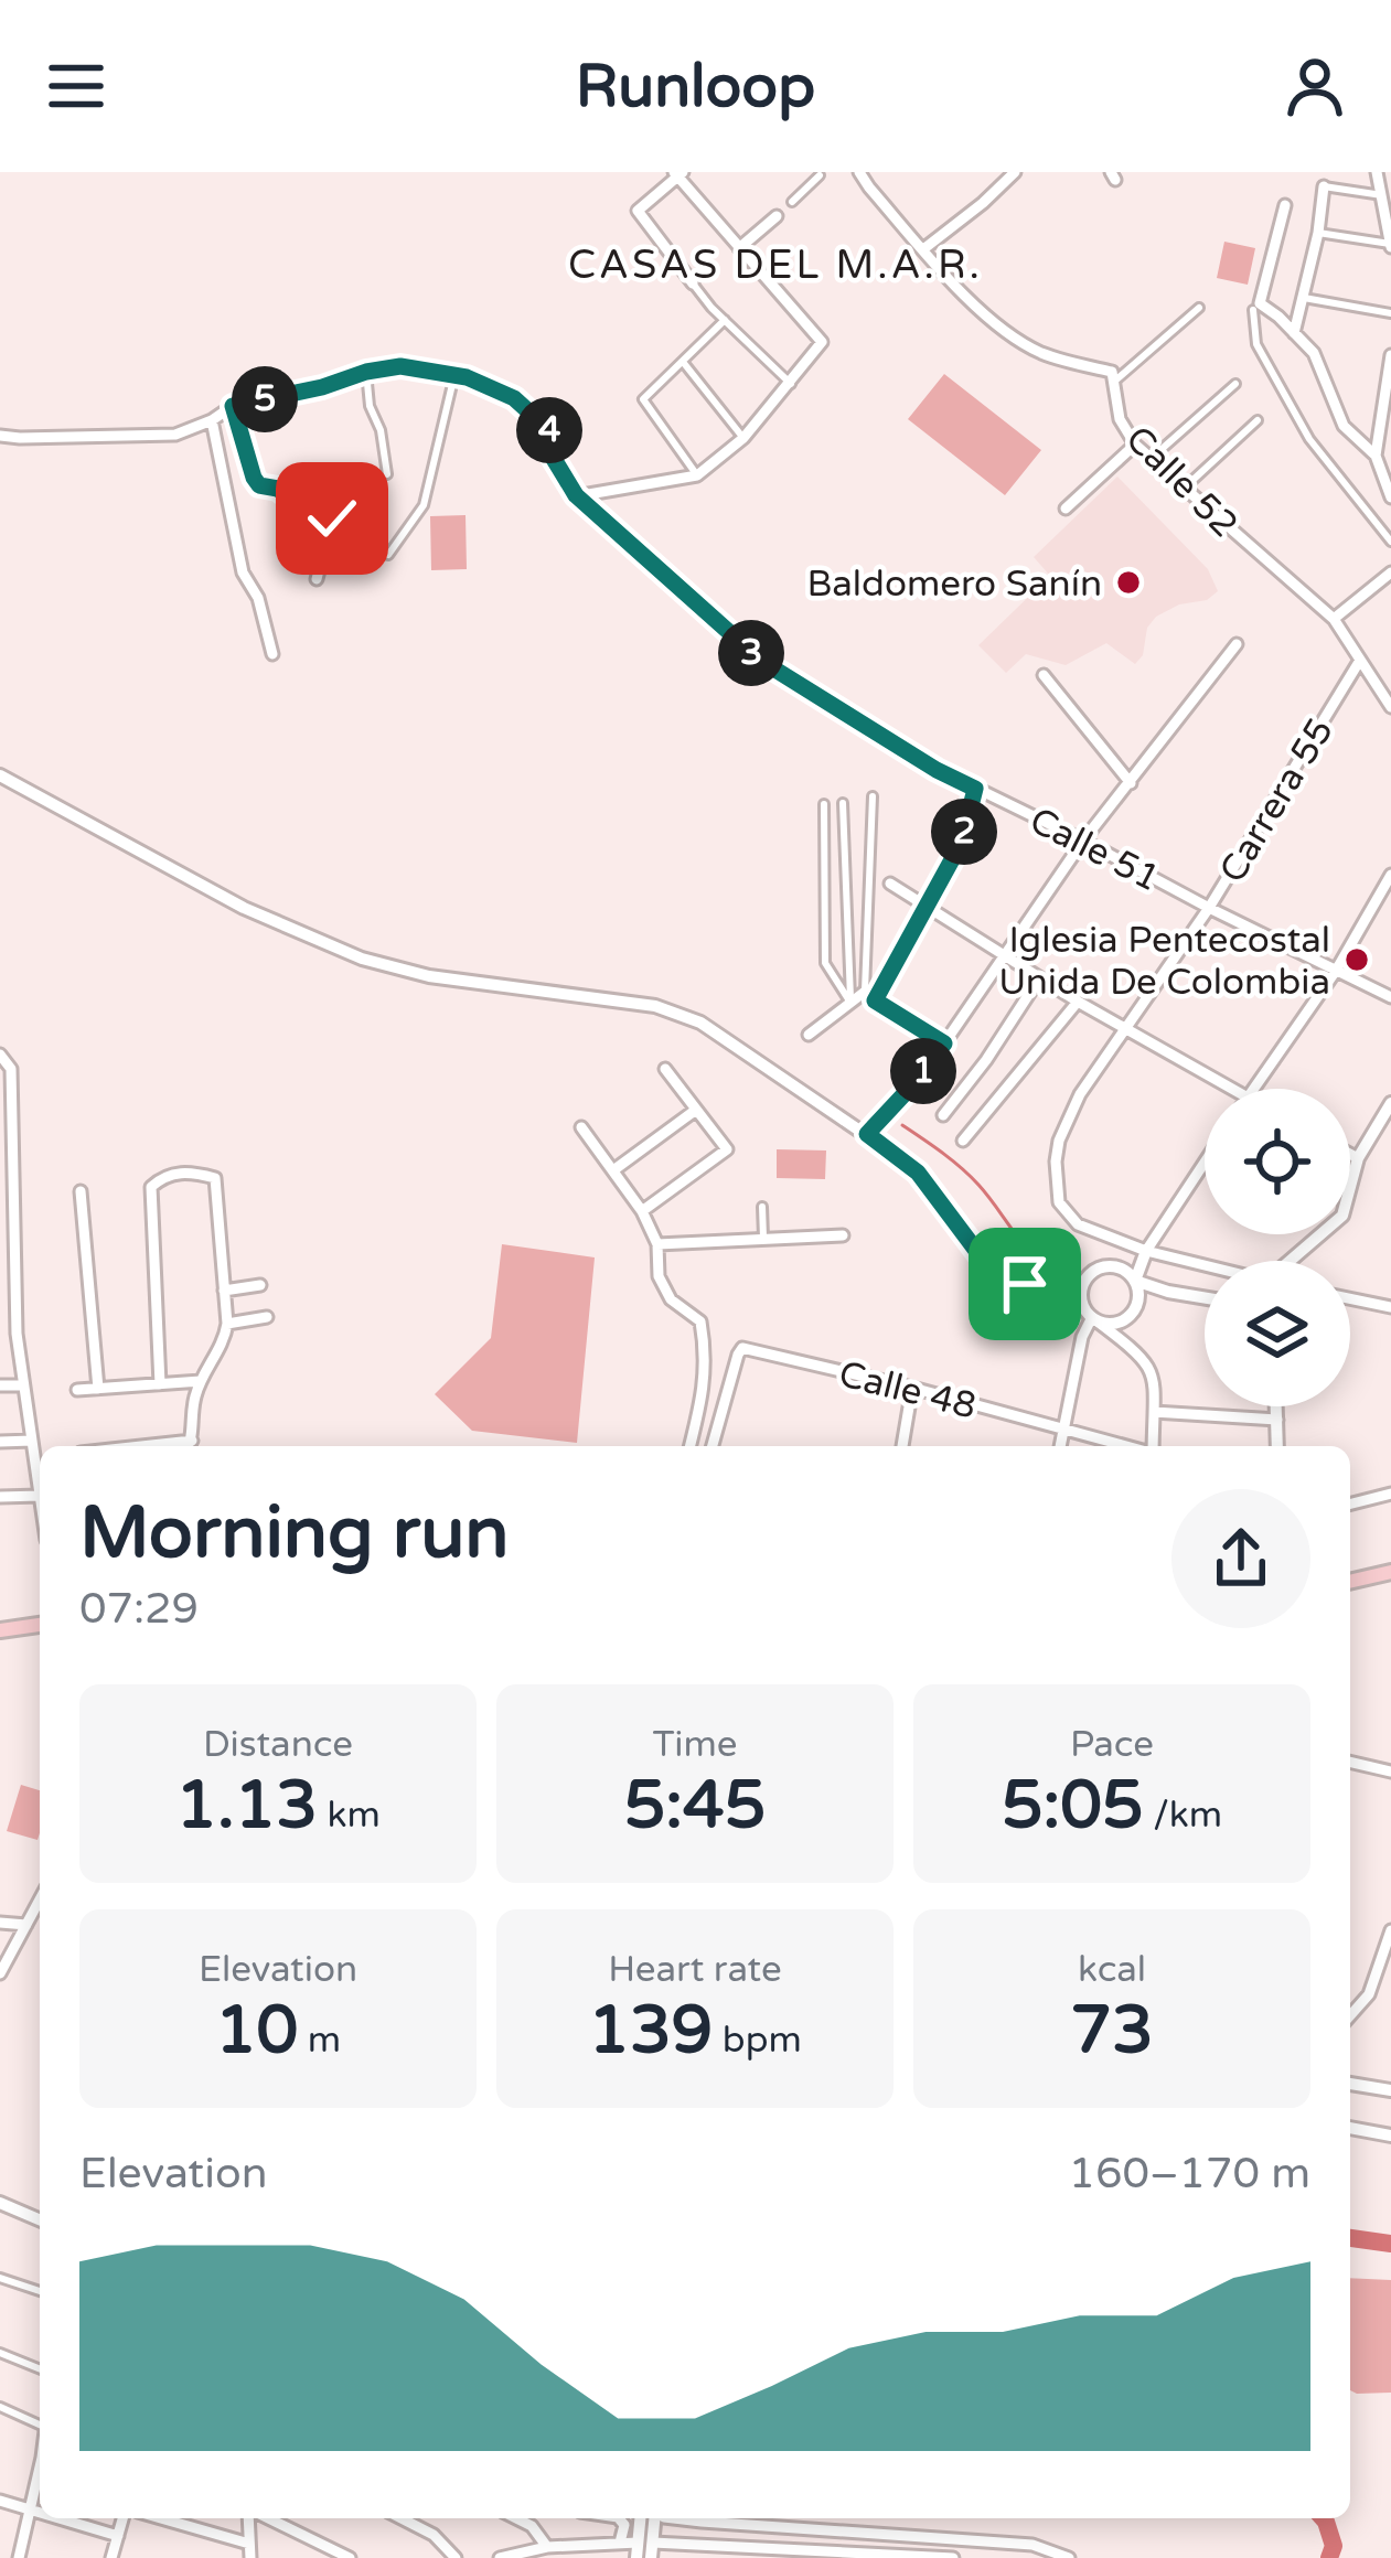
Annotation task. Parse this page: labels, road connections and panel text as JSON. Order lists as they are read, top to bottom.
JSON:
{
  "streets": {
    "street": [
      "Calle 52",
      "Carrera 55",
      "Calle 51",
      "Calle 48"
    ]
  },
  "crossings": [
    ["Calle 52", "Carrera 55"],
    ["Carrera 55", "Calle 51"]
  ],
  "districts": ["CASAS DEL M.A.R."],
  "places": ["Baldomero Sanín", "Iglesia Pentecostal Unida De Colombia"],
  "page": {
    "header": "Runloop",
    "pins": [
      "5",
      "4",
      "3",
      "2",
      "1"
    ],
    "heading": ["Morning run", "07:29"],
    "stats": [
      ["Distance", "1.13 km"],
      ["Time", "5:45"],
      ["Pace", "5:05 /km"],
      ["Elevation", "10 m"],
      ["Heart rate", "139 bpm"],
      ["kcal", "73"]
    ],
    "chart": ["Elevation", "160–170 m"]
  }
}
